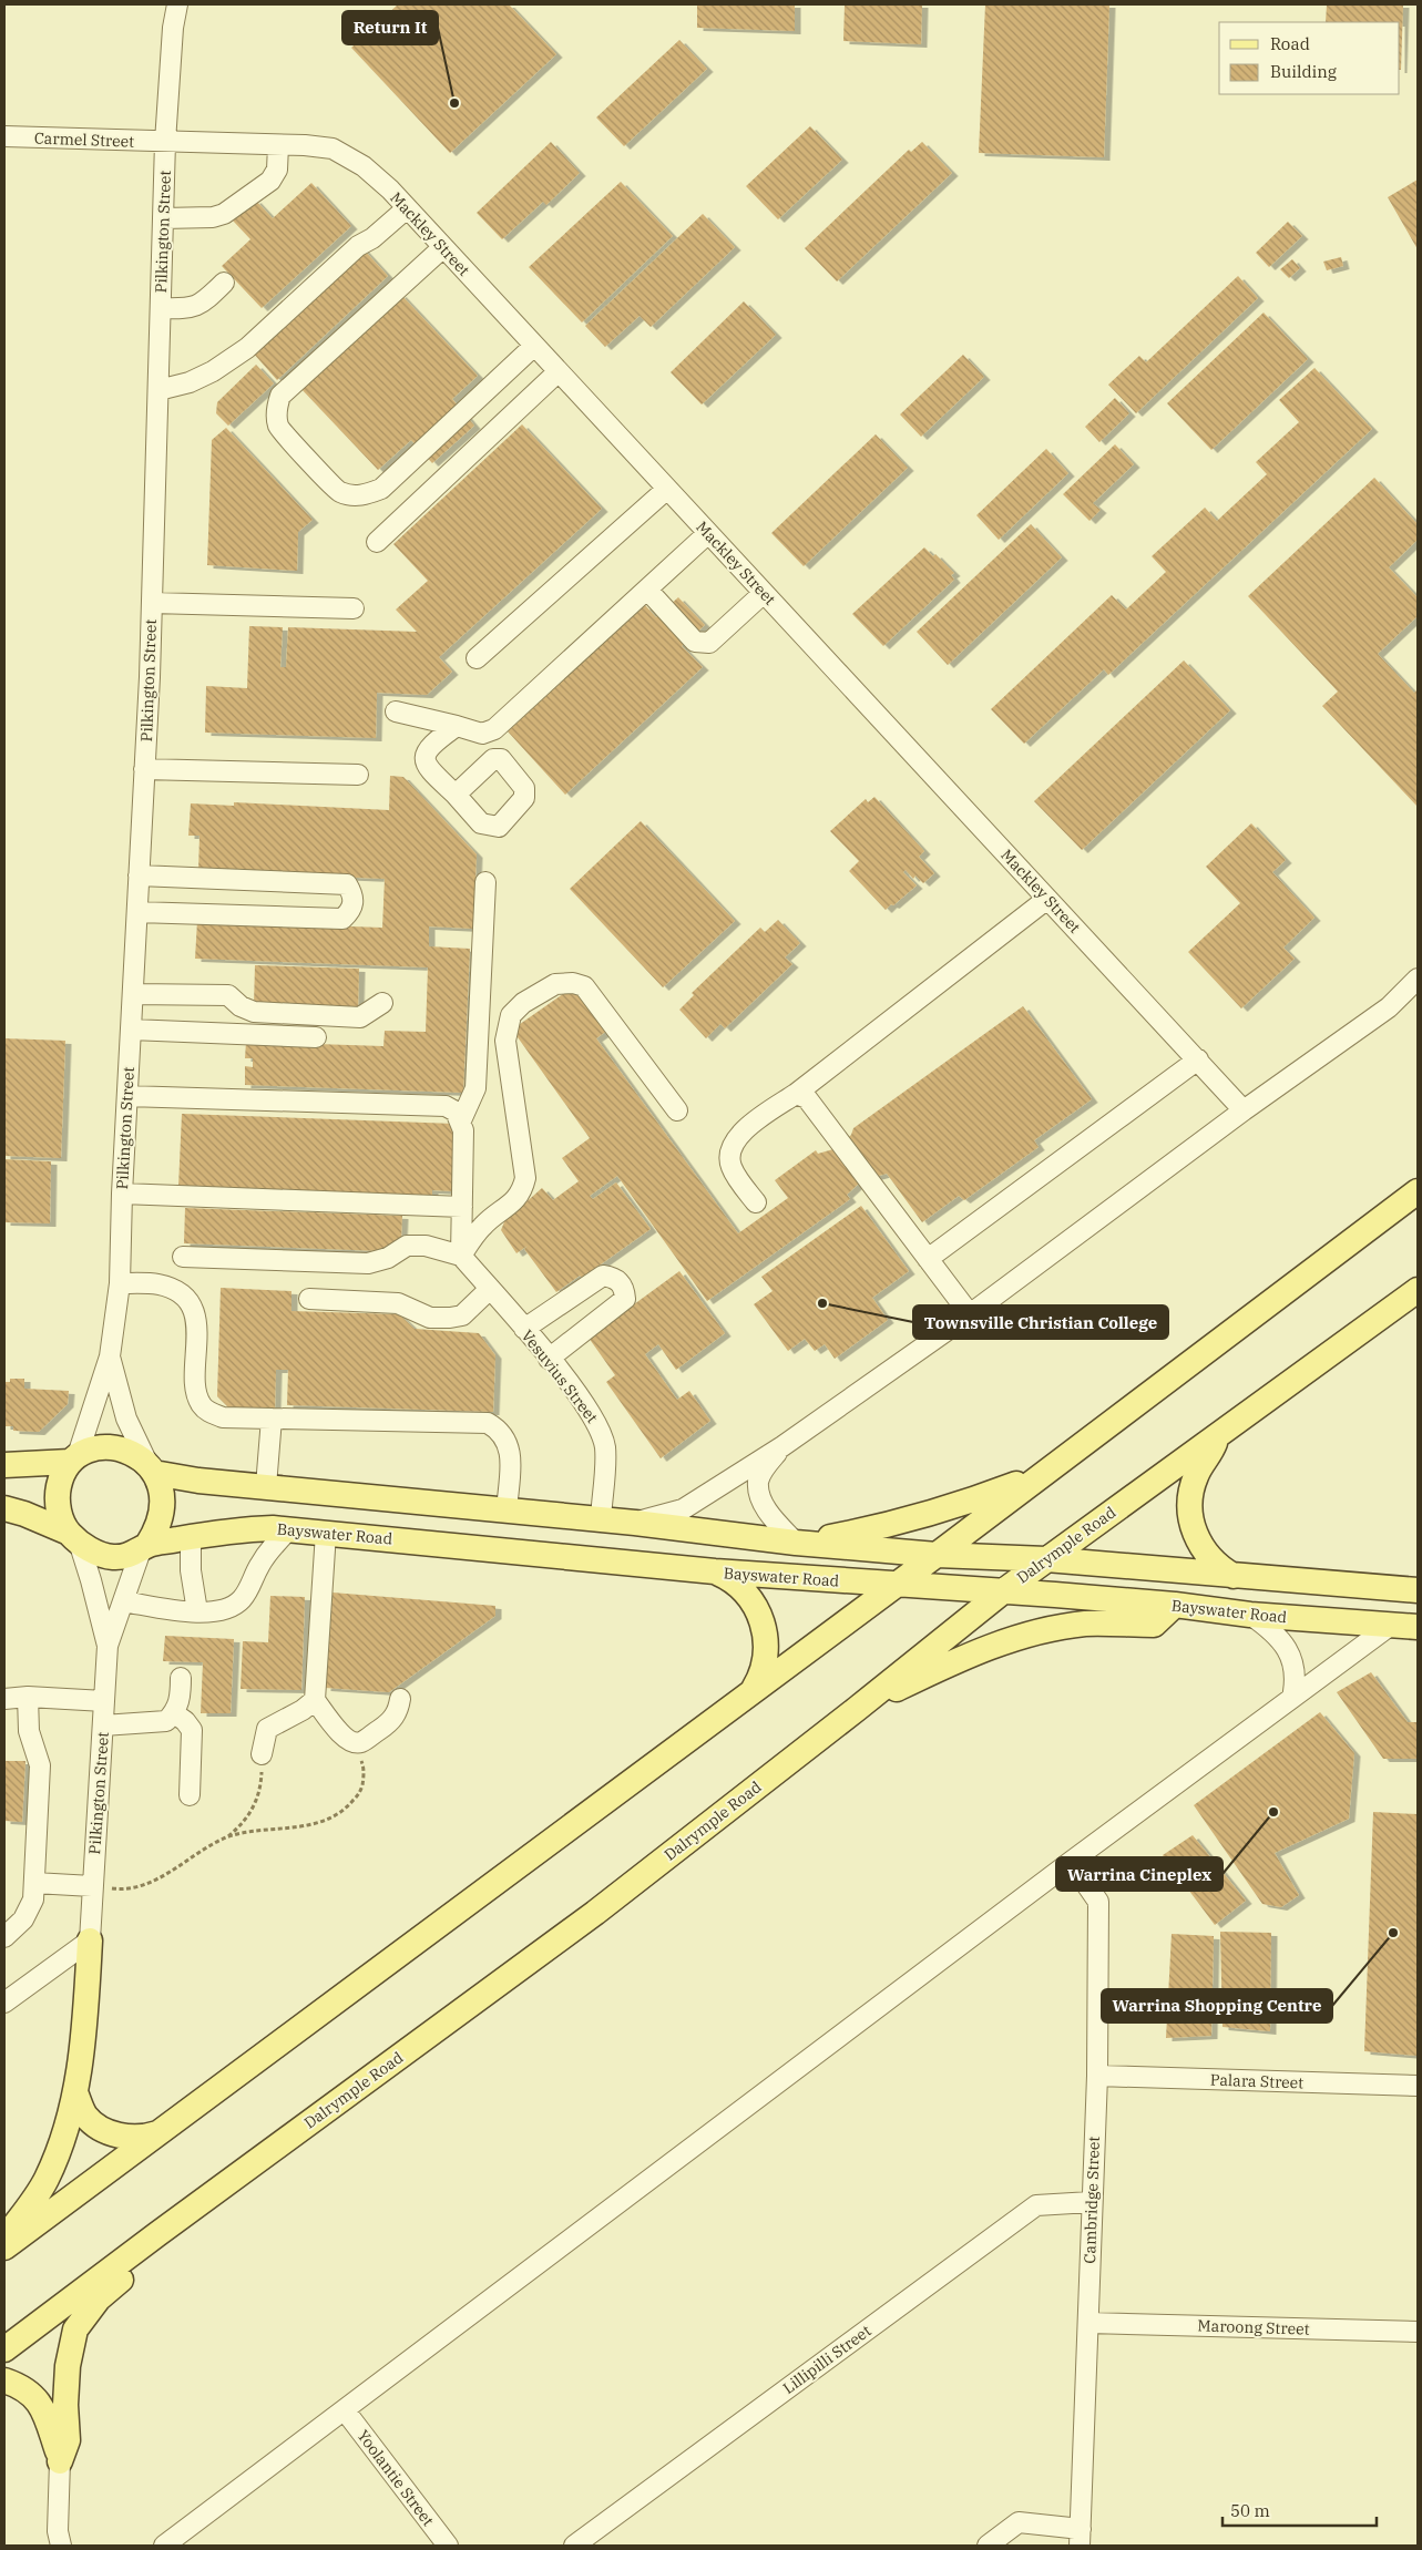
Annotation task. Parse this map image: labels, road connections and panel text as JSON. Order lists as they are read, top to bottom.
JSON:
{
  "streets": {
    "main road": ["Bayswater Road", "Dalrymple Road"],
    "street": [
      "Carmel Street",
      "Pilkington Street",
      "Mackley Street",
      "Vesuvius Street",
      "Palara Street",
      "Cambridge Street",
      "Maroong Street",
      "Lillipilli Street",
      "Yoolantie Street"
    ]
  },
  "crossings": [
    ["Carmel Street", "Pilkington Street"],
    ["Carmel Street", "Mackley Street"],
    ["Pilkington Street", "Mackley Street"],
    ["Pilkington Street", "Bayswater Road"],
    ["Bayswater Road", "Dalrymple Road"],
    ["Palara Street", "Cambridge Street"],
    ["Cambridge Street", "Maroong Street"],
    ["Cambridge Street", "Lillipilli Street"]
  ],
  "places": [
    "Return It",
    "Townsville Christian College",
    "Warrina Cineplex",
    "Warrina Shopping Centre"
  ],
  "legend": ["Road", "Building"],
  "scale_bar": "50 m"
}
